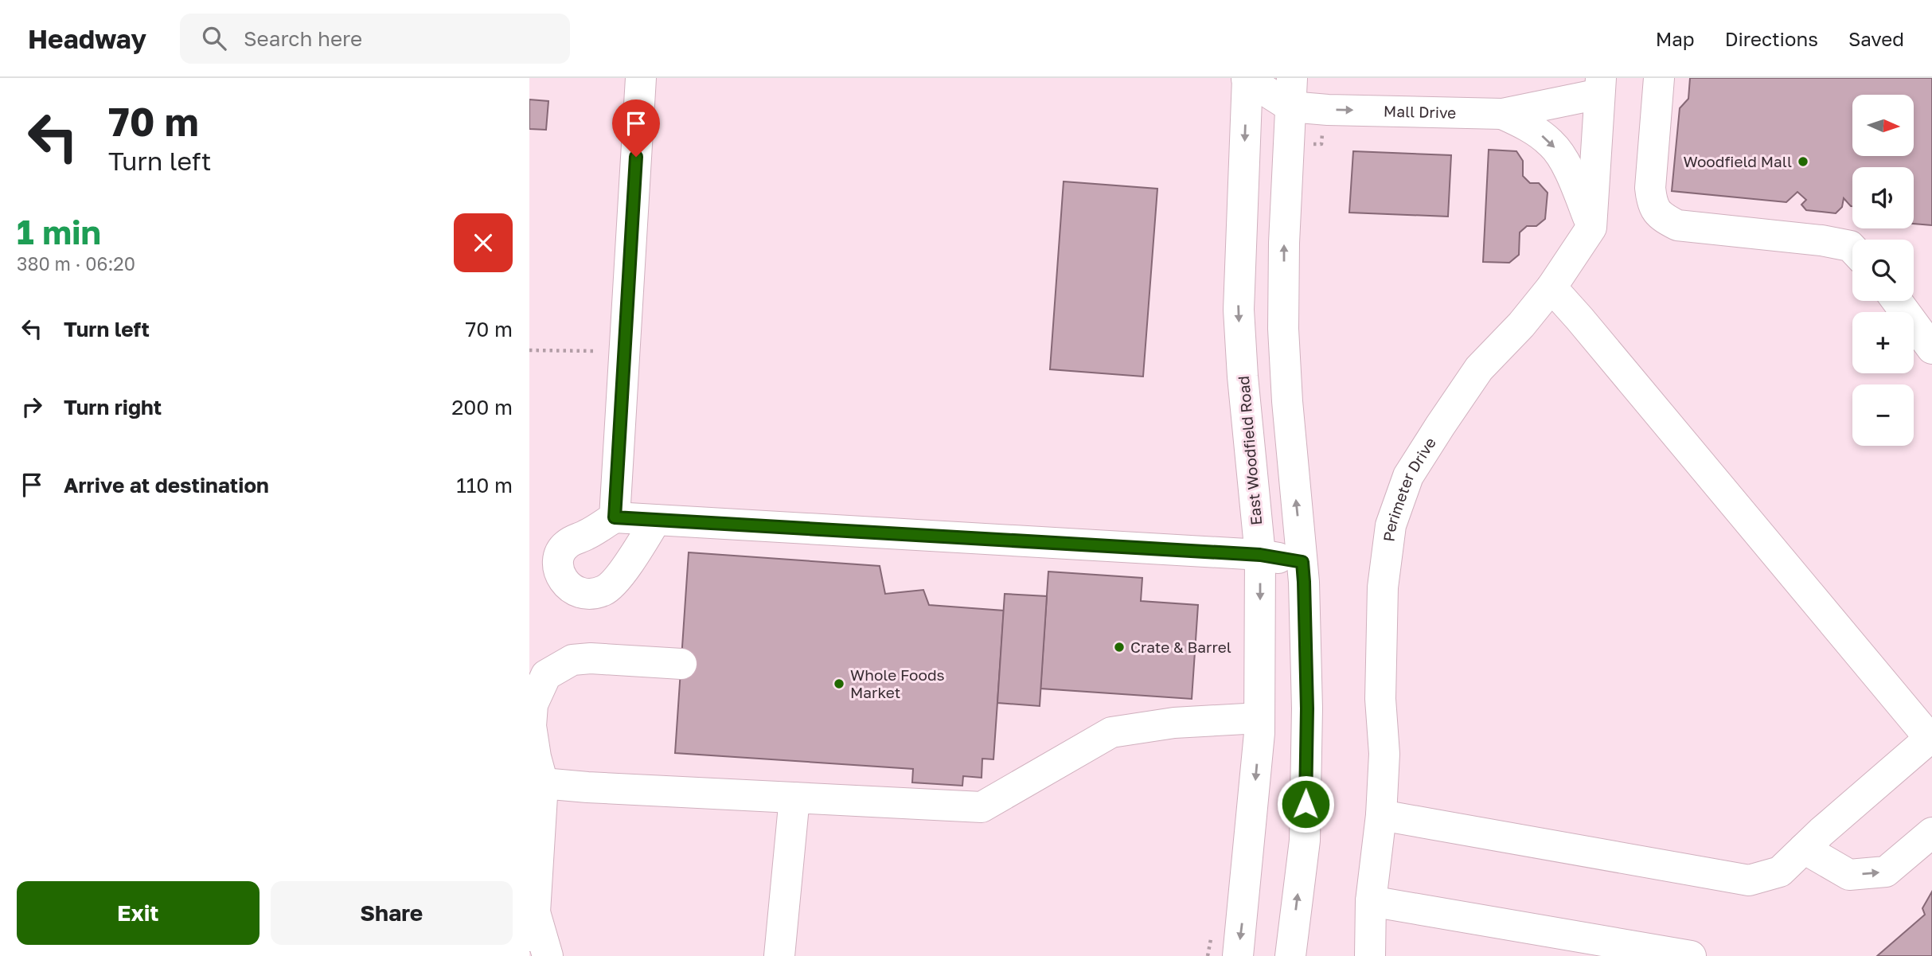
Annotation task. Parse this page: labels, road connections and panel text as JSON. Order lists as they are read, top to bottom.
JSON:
{
  "streets": {
    "street": ["Mall Drive", "East Woodfield Road", "Perimeter Drive"]
  },
  "crossings": [
    ["Mall Drive", "East Woodfield Road"],
    ["Mall Drive", "Perimeter Drive"]
  ],
  "one_way": ["Mall Drive"],
  "places": ["Woodfield Mall", "Crate & Barrel", "Whole Foods Market"],
  "north": "right",
  "page": {
    "header": "Headway",
    "search": "Search here",
    "nav": ["Map", "Directions", "Saved"],
    "turn": ["70 m", "Turn left"],
    "map_buttons": ["+", "−"],
    "heading": ["1 min", "380 m · 06:20"],
    "list": [
      {
        "name": "Turn left",
        "value": "70 m"
      },
      {
        "name": "Turn right",
        "value": "200 m"
      },
      {
        "name": "Arrive at destination",
        "value": "110 m"
      }
    ],
    "buttons": ["Exit", "Share"]
  }
}
